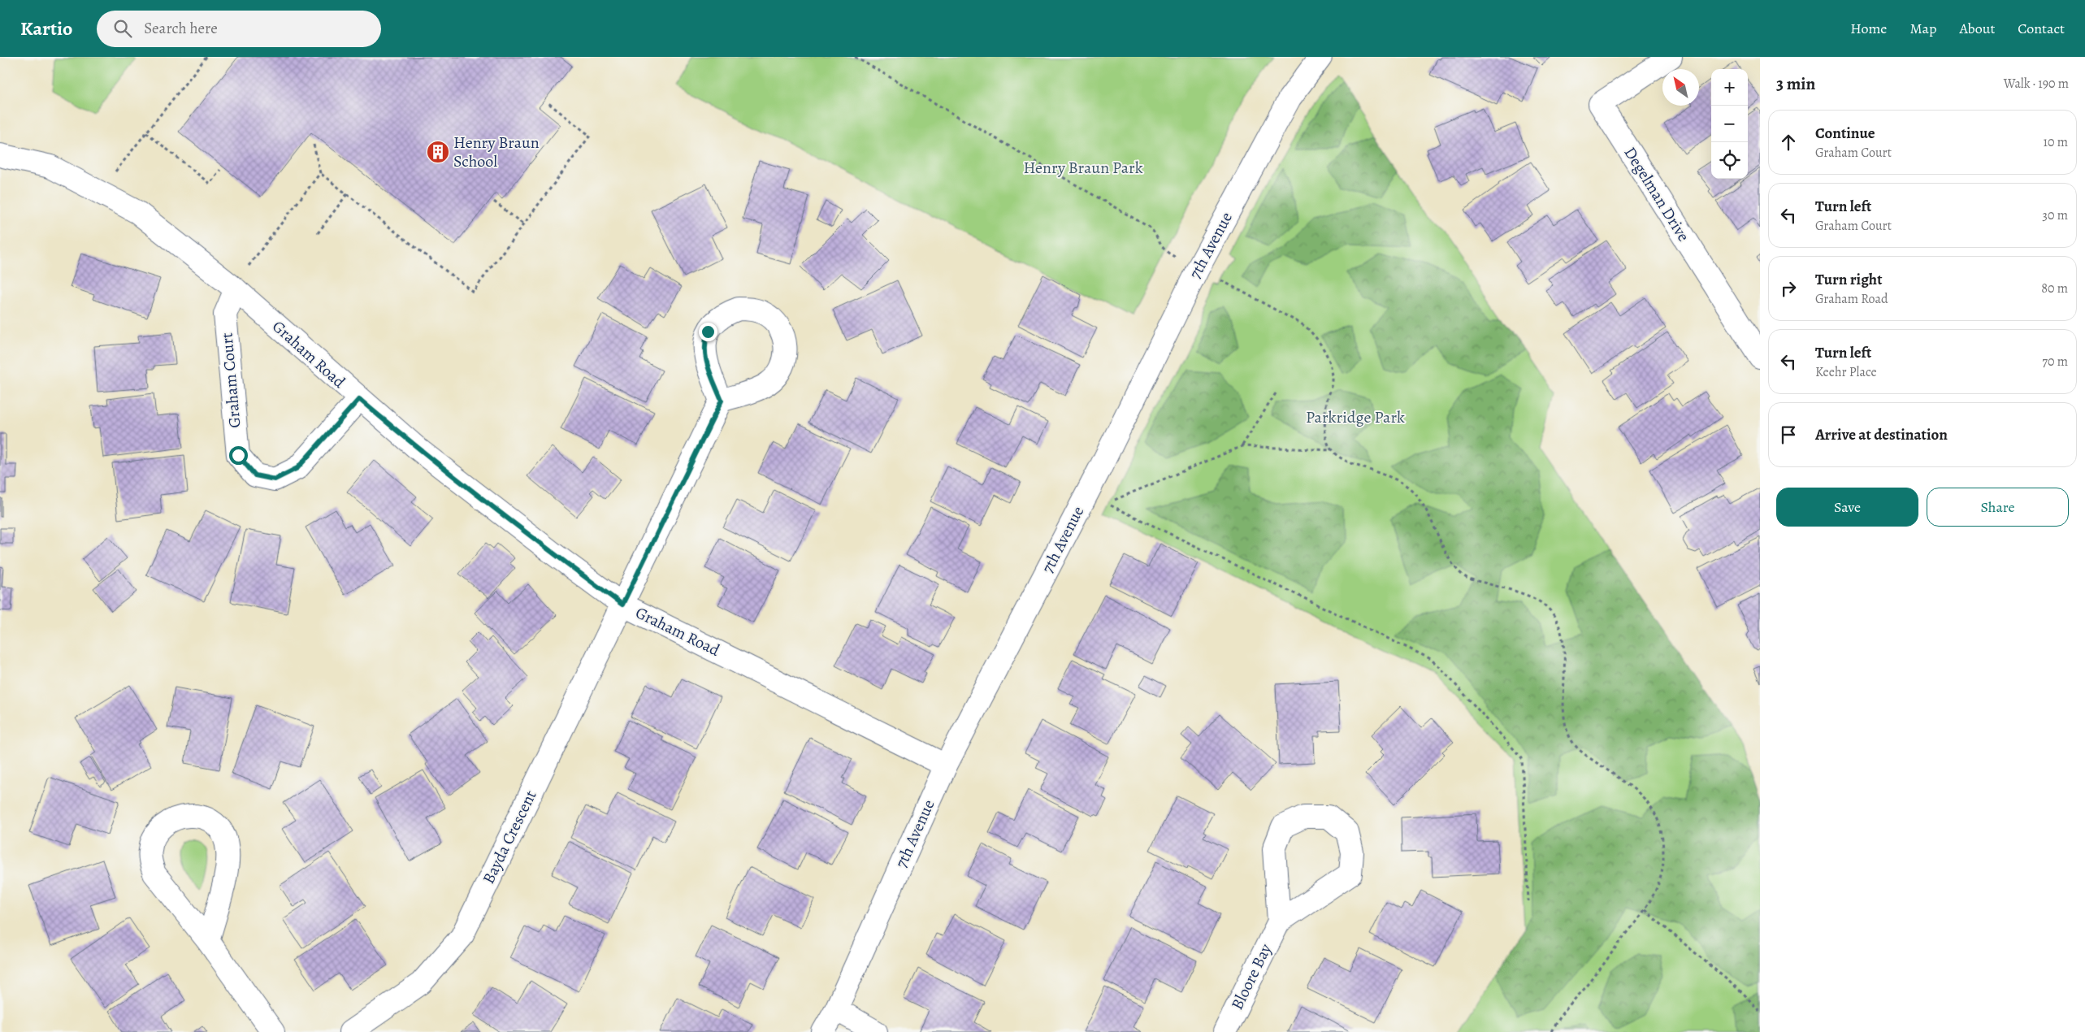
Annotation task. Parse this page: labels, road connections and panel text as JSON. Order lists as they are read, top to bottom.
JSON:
{
  "streets": {
    "street": [
      "Degelman Drive",
      "7th Avenue",
      "Graham Road",
      "Graham Court",
      "Bayda Crescent",
      "Bloore Bay"
    ]
  },
  "crossings": [
    ["7th Avenue", "Graham Road"],
    ["Graham Road", "Graham Court"],
    ["Graham Road", "Bayda Crescent"]
  ],
  "parks": ["Henry Braun Park", "Parkridge Park"],
  "places": {
    "building": ["Henry Braun School"]
  },
  "north": "top left",
  "page": {
    "header": "Kartio",
    "search": "Search here",
    "nav": [
      "Home",
      "Map",
      "About",
      "Contact"
    ],
    "heading": ["3 min", "Walk · 190 m"],
    "map_buttons": ["+", "−"],
    "list": [
      ["Continue", "Graham Court", "10 m"],
      ["Turn left", "Graham Court", "30 m"],
      ["Turn right", "Graham Road", "80 m"],
      ["Turn left", "Keehr Place", "70 m"],
      "Arrive at destination"
    ],
    "buttons": ["Save", "Share"]
  }
}
